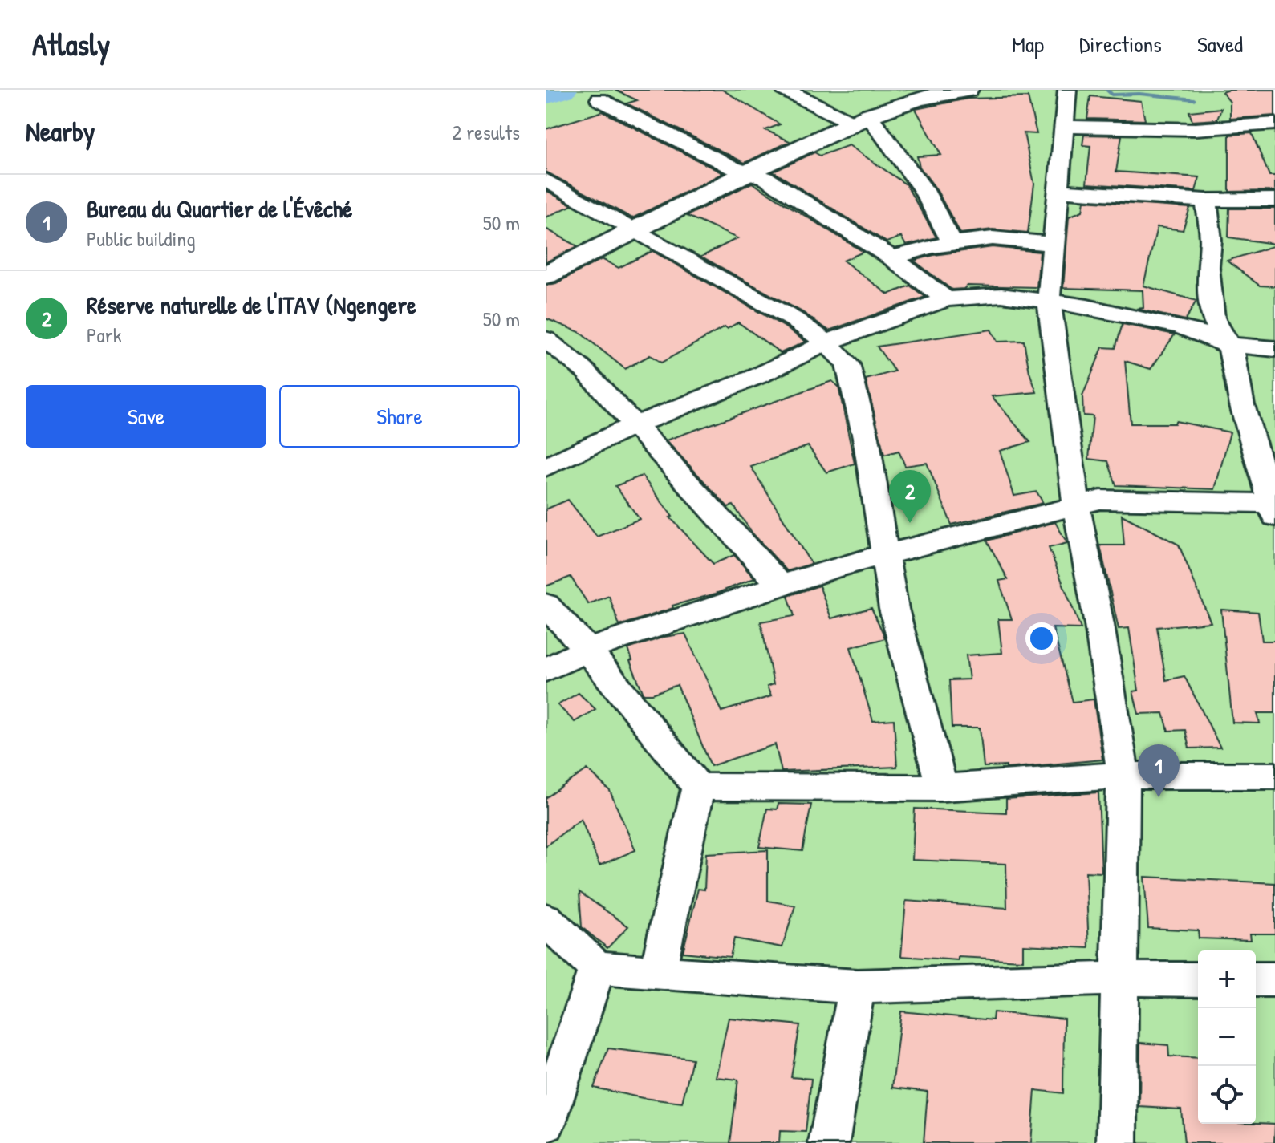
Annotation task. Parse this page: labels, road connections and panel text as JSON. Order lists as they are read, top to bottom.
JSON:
{
  "page": {
    "header": "Atlasly",
    "nav": ["Map", "Directions", "Saved"],
    "heading": ["Nearby", "2 results"],
    "list": [
      {
        "mark": "1",
        "name": "Bureau du Quartier de l'Évêché",
        "note": "Public building",
        "value": "50 m"
      },
      {
        "mark": "2",
        "name": "Réserve naturelle de l'ITAV (Ngengere",
        "note": "Park",
        "value": "50 m"
      }
    ],
    "buttons": ["Save", "Share"],
    "pins": ["2", "1"],
    "map_buttons": ["+", "−"]
  }
}
